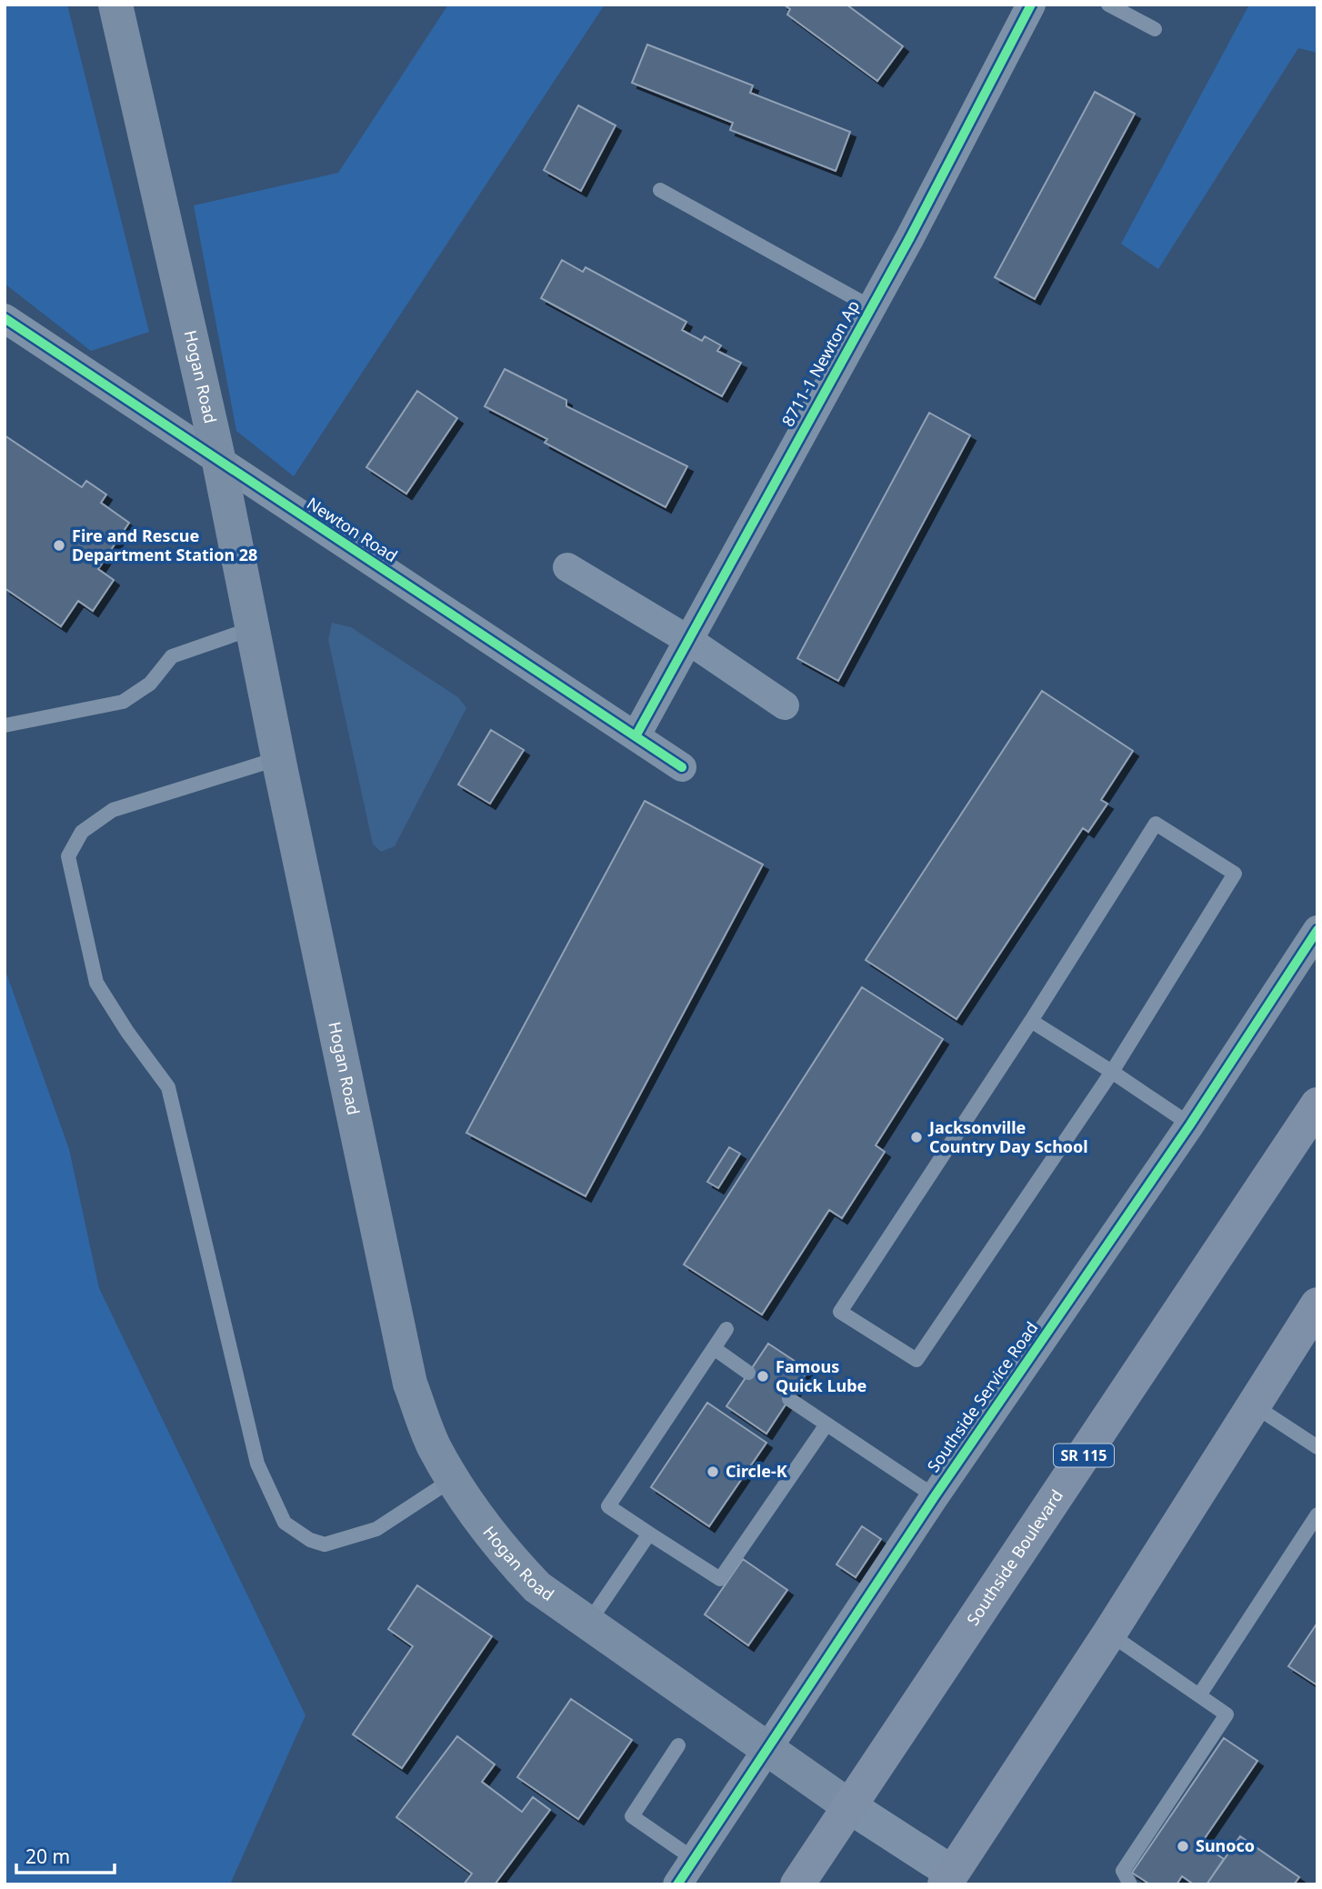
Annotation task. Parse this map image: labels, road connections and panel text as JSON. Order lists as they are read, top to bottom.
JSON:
{
  "streets": {
    "highway": ["SR 115", "Southside Boulevard"],
    "main road": ["Hogan Road"],
    "street": ["8711-1 Newton Ap", "Newton Road", "Southside Service Road"]
  },
  "crossings": [
    ["8711-1 Newton Ap", "Newton Road"],
    ["Hogan Road", "Newton Road"],
    ["Hogan Road", "Southside Service Road"],
    ["Hogan Road", "Southside Boulevard"]
  ],
  "places": [
    "Fire and Rescue Department Station 28",
    "Jacksonville Country Day School",
    "Famous Quick Lube",
    "Circle-K",
    "Sunoco"
  ],
  "scale_bar": "20 m"
}
